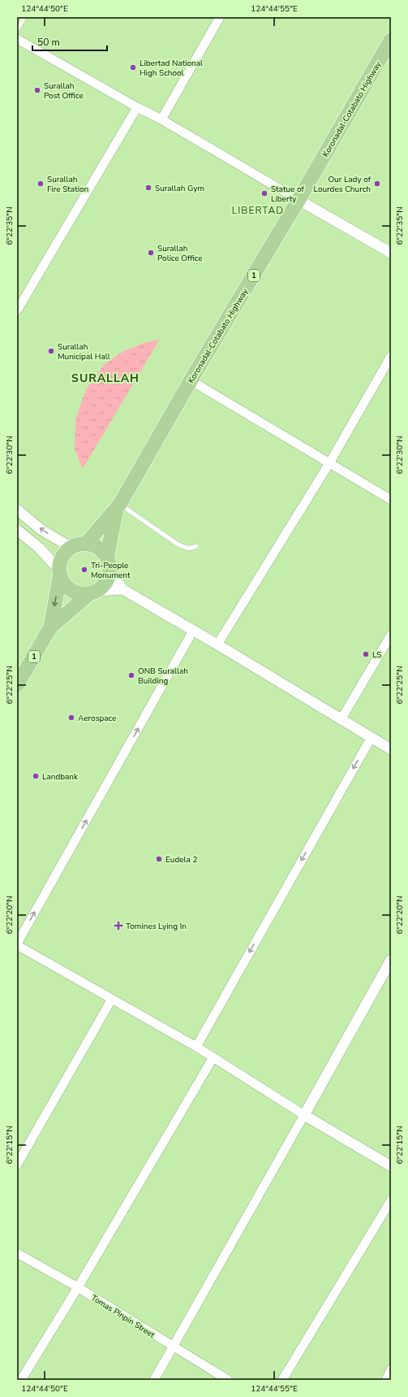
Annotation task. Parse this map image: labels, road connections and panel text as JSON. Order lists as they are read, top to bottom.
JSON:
{
  "streets": {
    "highway": ["Koronadal-Cotabato Highway", "1"],
    "street": ["Tomas Pinpin Street"]
  },
  "crossings": [
    ["Koronadal-Cotabato Highway", "1"]
  ],
  "districts": ["LIBERTAD", "SURALLAH"],
  "places": {
    "other": [
      "Libertad National High School",
      "Surallah Post Office",
      "Surallah Fire Station",
      "Our Lady of Lourdes Church",
      "Surallah Gym",
      "Statue of Liberty",
      "Surallah Police Office",
      "Surallah Municipal Hall",
      "Tri-People Monument",
      "LS",
      "ONB Surallah Building",
      "Aerospace",
      "Landbank",
      "Eudela 2"
    ],
    "health": ["Tomines Lying In"]
  },
  "scale_bar": "50 m",
  "coordinates": [
    "124°44'50\"E",
    "124°44'55\"E",
    "6°22'35\"N",
    "6°22'30\"N",
    "6°22'25\"N",
    "6°22'20\"N",
    "6°22'15\"N"
  ]
}
